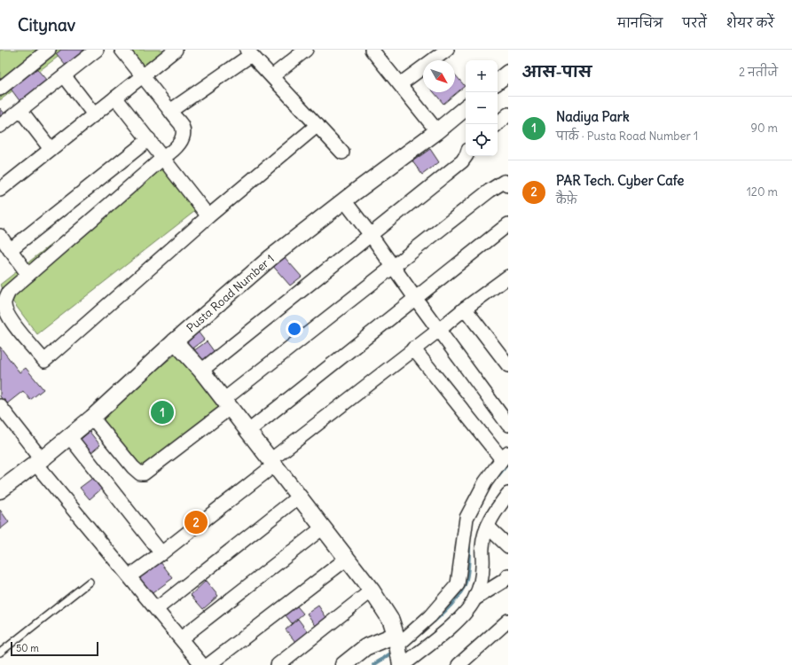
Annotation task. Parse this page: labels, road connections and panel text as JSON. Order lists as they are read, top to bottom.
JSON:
{
  "streets": {
    "street": ["Pusta Road Number 1"]
  },
  "scale_bar": "50 m",
  "north": "bottom right",
  "page": {
    "header": "Citynav",
    "nav": ["मानचित्र", "परतें", "शेयर करें"],
    "heading": ["आस-पास", "2 नतीजे"],
    "map_buttons": ["+", "−"],
    "list": [
      {
        "mark": "1",
        "name": "Nadiya Park",
        "note": "पार्क · Pusta Road Number 1",
        "value": "90 m"
      },
      {
        "mark": "2",
        "name": "PAR Tech. Cyber Cafe",
        "note": "कैफ़े",
        "value": "120 m"
      }
    ],
    "pins": ["1", "2"],
    "scale": "50 m"
  }
}
